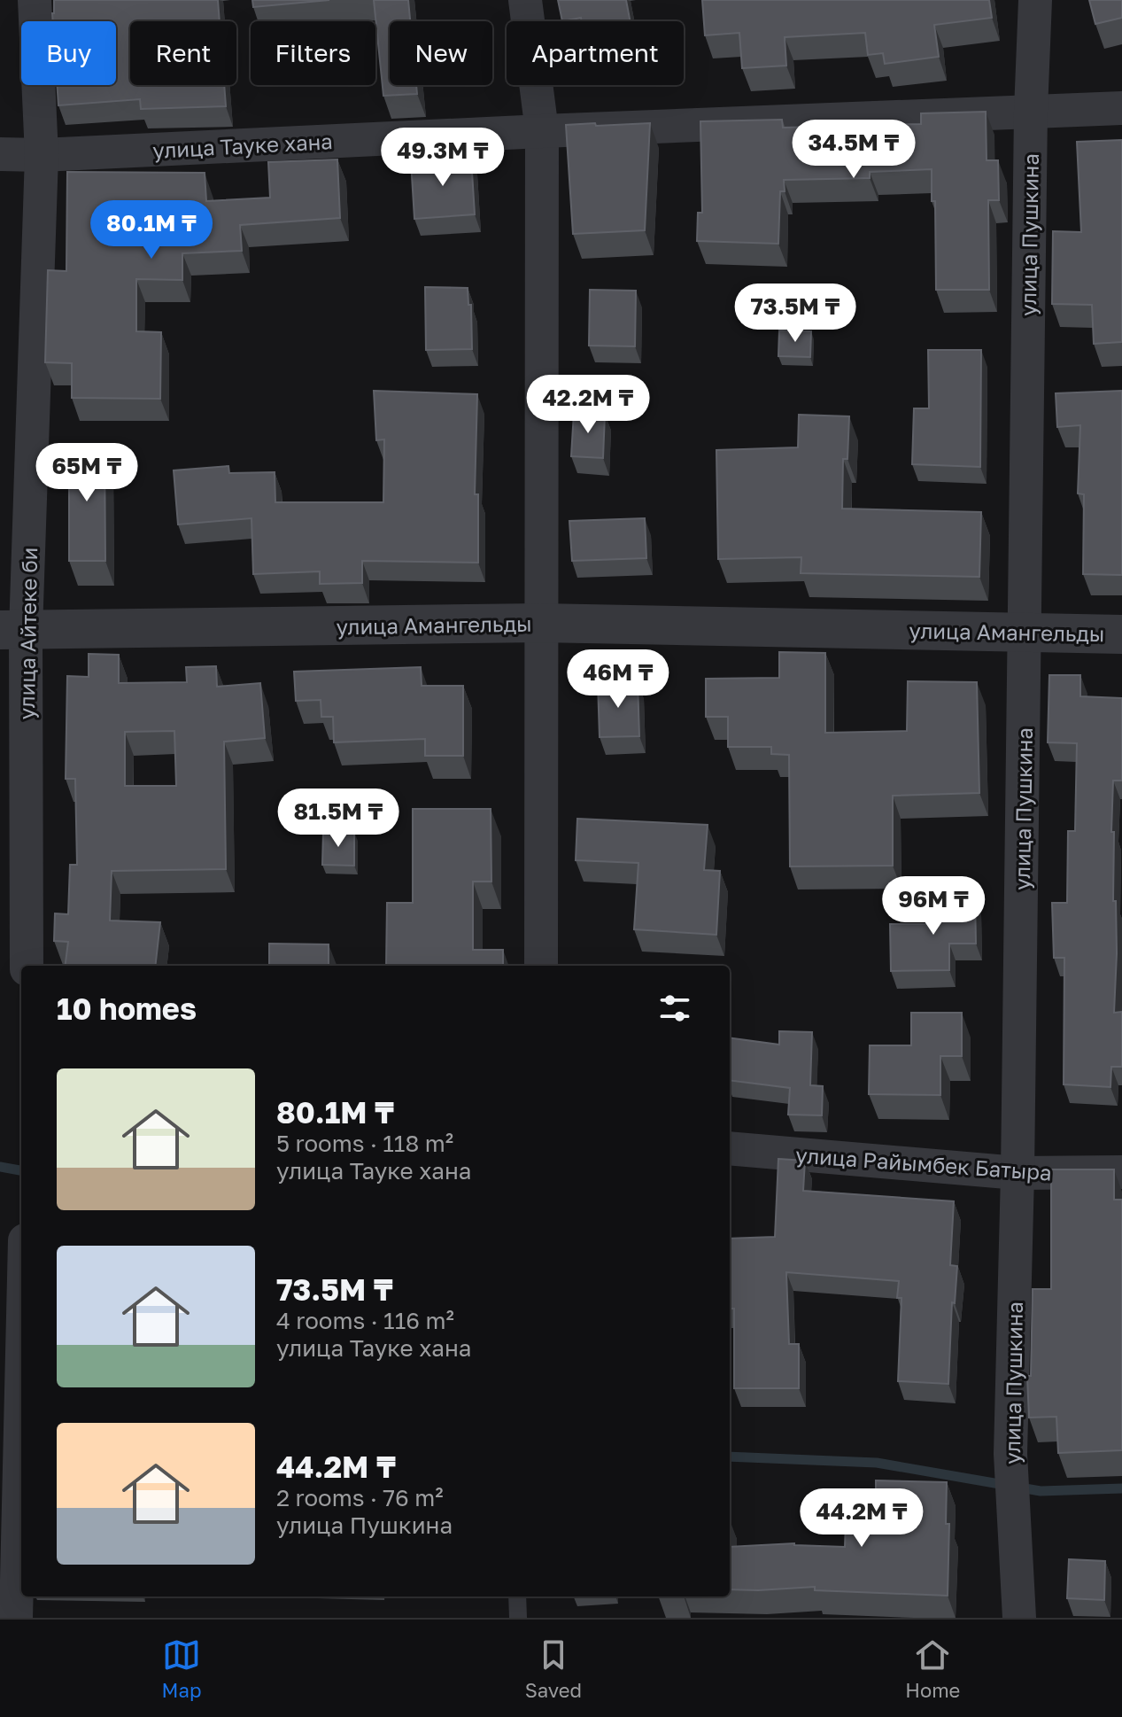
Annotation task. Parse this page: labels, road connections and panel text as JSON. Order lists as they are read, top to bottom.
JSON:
{
  "streets": {
    "street": [
      "улица Тауке хана",
      "улица Пушкина",
      "улица Амангельды",
      "улица Айтеке би",
      "улица Райымбек Батыра"
    ]
  },
  "crossings": [
    ["улица Тауке хана", "улица Пушкина"],
    ["улица Тауке хана", "улица Айтеке би"],
    ["улица Пушкина", "улица Амангельды"],
    ["улица Пушкина", "улица Райымбек Батыра"],
    ["улица Амангельды", "улица Айтеке би"]
  ],
  "page": {
    "chip": [
      "Buy",
      "Rent",
      "Filters",
      "New",
      "Apartment"
    ],
    "price": [
      "34.5M ₸",
      "49.3M ₸",
      "80.1M ₸",
      "73.5M ₸",
      "42.2M ₸",
      "65M ₸",
      "46M ₸",
      "81.5M ₸",
      "96M ₸",
      "44.2M ₸"
    ],
    "heading": "10 homes",
    "list": [
      {
        "name": "80.1M ₸",
        "note": "5 rooms · 118 m² · улица Тауке хана"
      },
      {
        "name": "73.5M ₸",
        "note": "4 rooms · 116 m² · улица Тауке хана"
      },
      {
        "name": "44.2M ₸",
        "note": "2 rooms · 76 m² · улица Пушкина"
      }
    ],
    "tabs": ["Map", "Saved", "Home"]
  }
}
